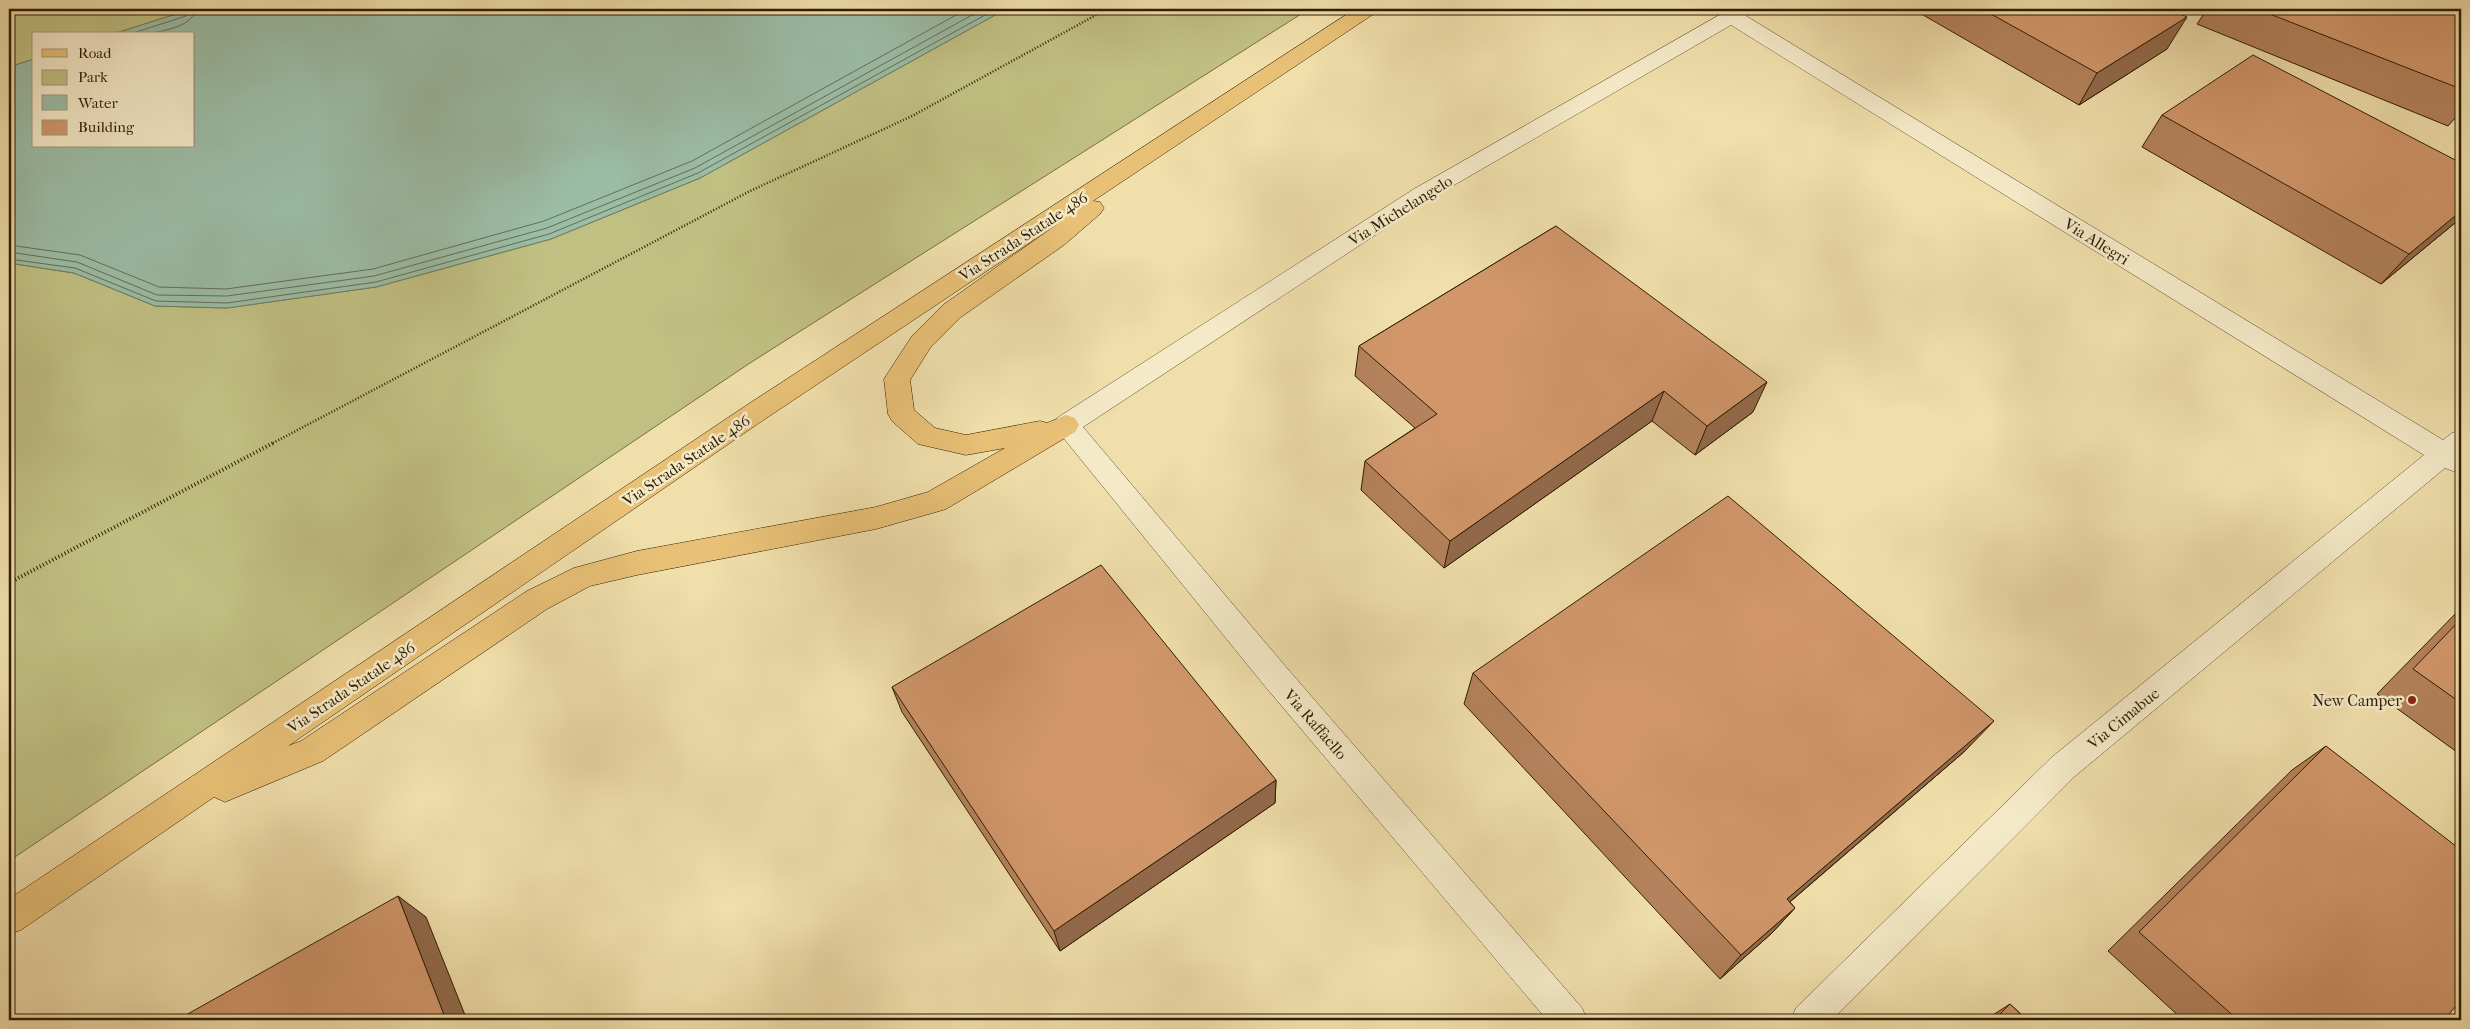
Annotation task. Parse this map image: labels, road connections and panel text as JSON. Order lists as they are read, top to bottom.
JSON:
{
  "streets": {
    "main road": ["Via Strada Statale 486"],
    "street": [
      "Via Michelangelo",
      "Via Allegri",
      "Via Cimabue",
      "Via Raffaello"
    ]
  },
  "crossings": [
    ["Via Michelangelo", "Via Allegri"],
    ["Via Michelangelo", "Via Raffaello"],
    ["Via Allegri", "Via Cimabue"]
  ],
  "places": ["New Camper"],
  "legend": [
    "Road",
    "Park",
    "Water",
    "Building"
  ]
}
